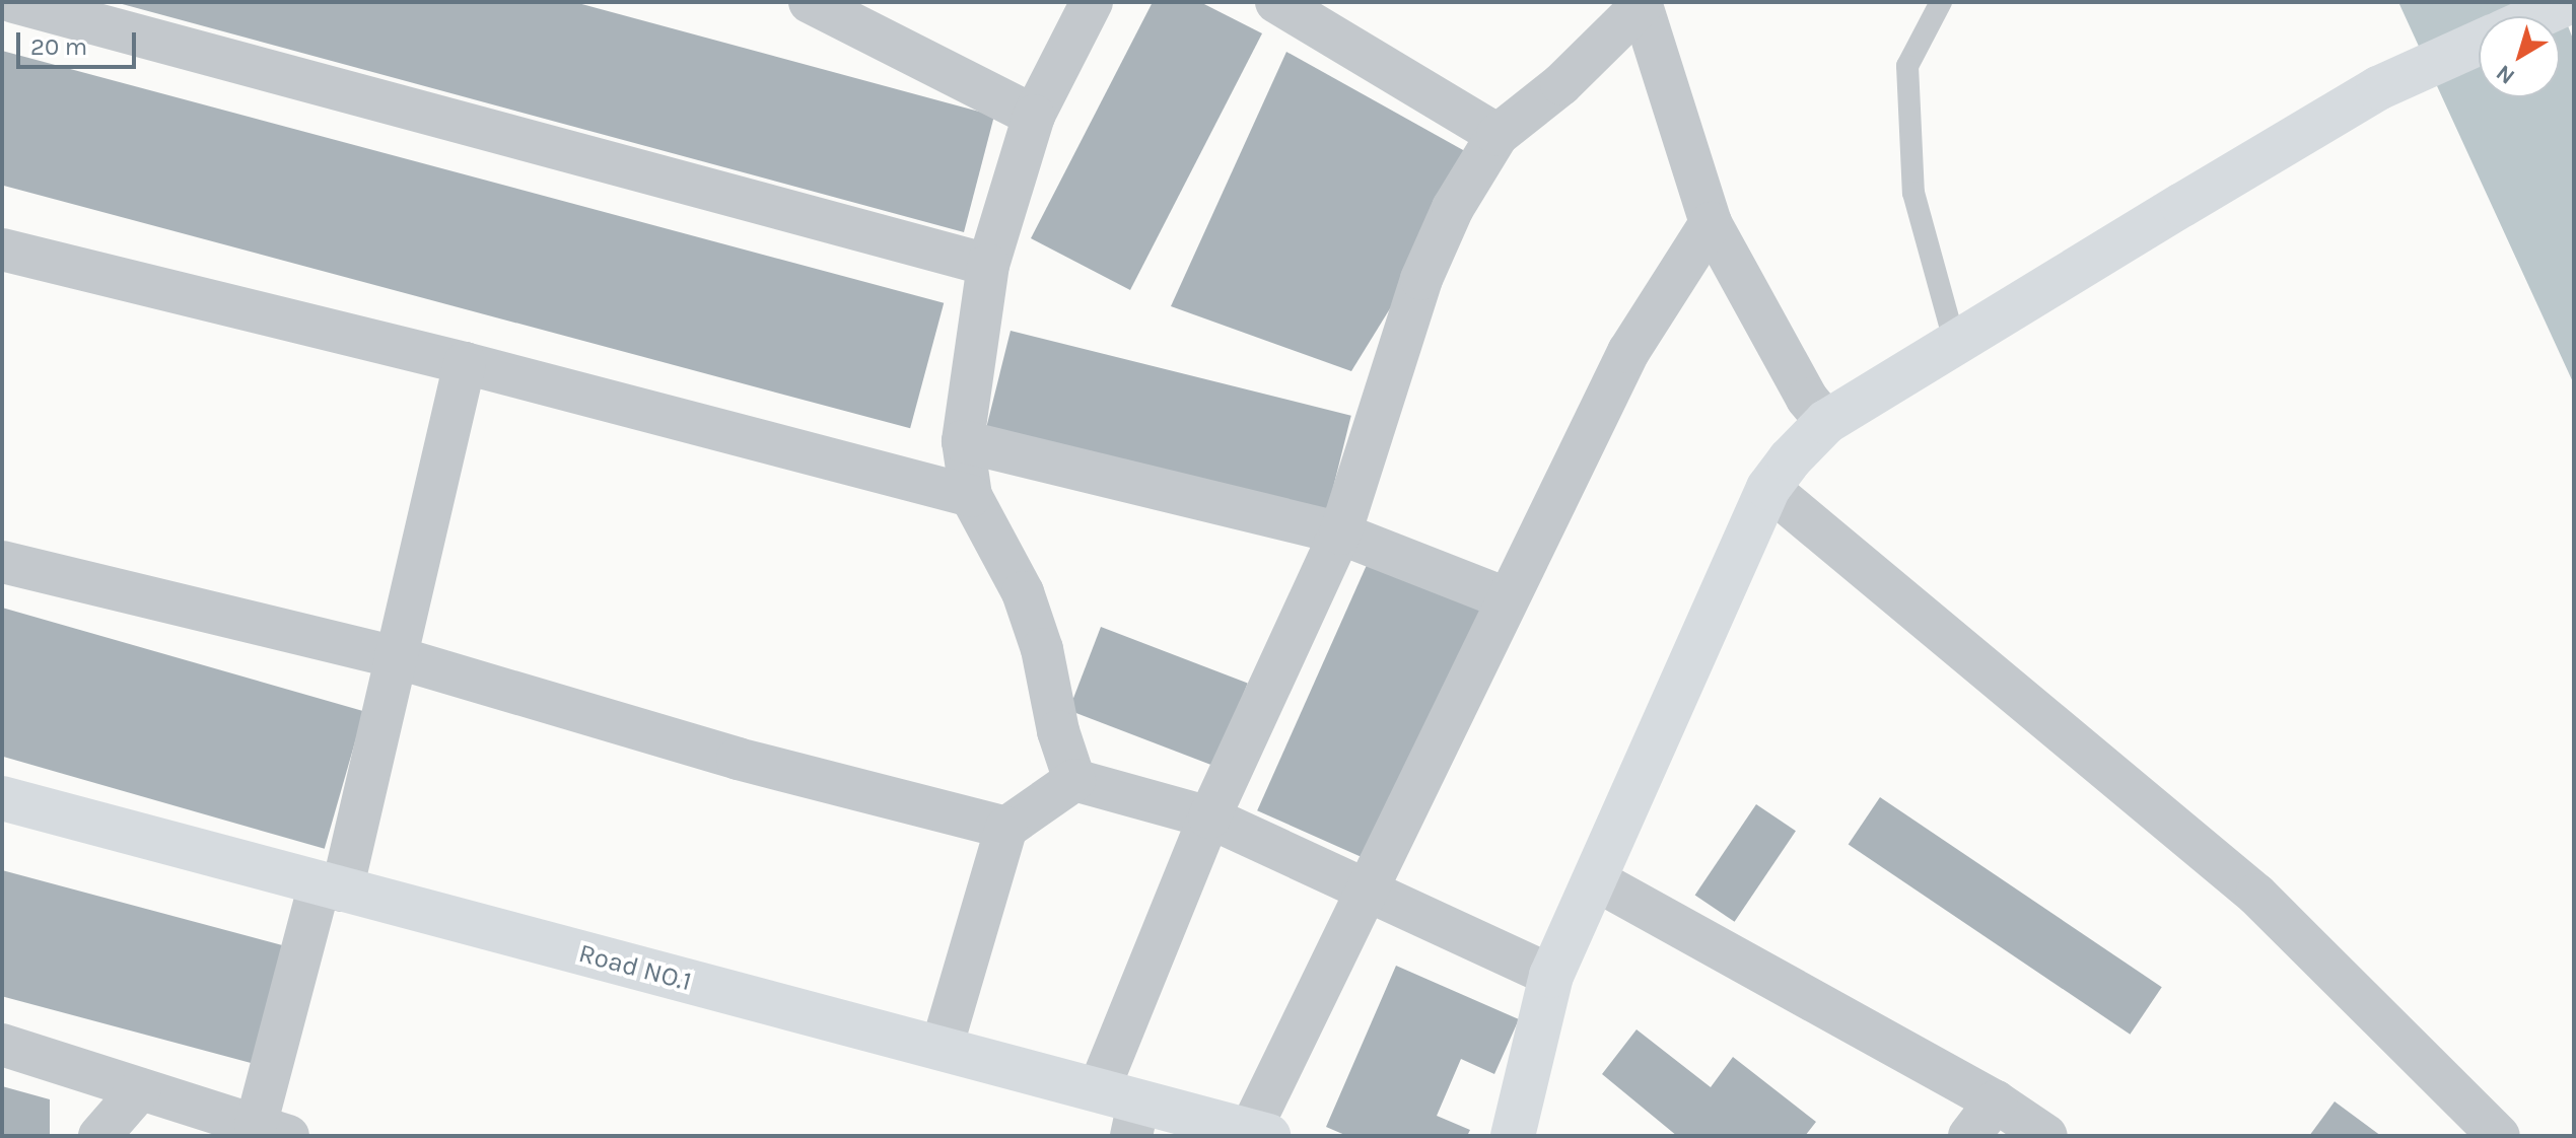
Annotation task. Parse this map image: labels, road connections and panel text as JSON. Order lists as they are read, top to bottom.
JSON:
{
  "streets": {
    "main road": ["Road NO.1"]
  },
  "scale_bar": "20 m",
  "north": "bottom left"
}
